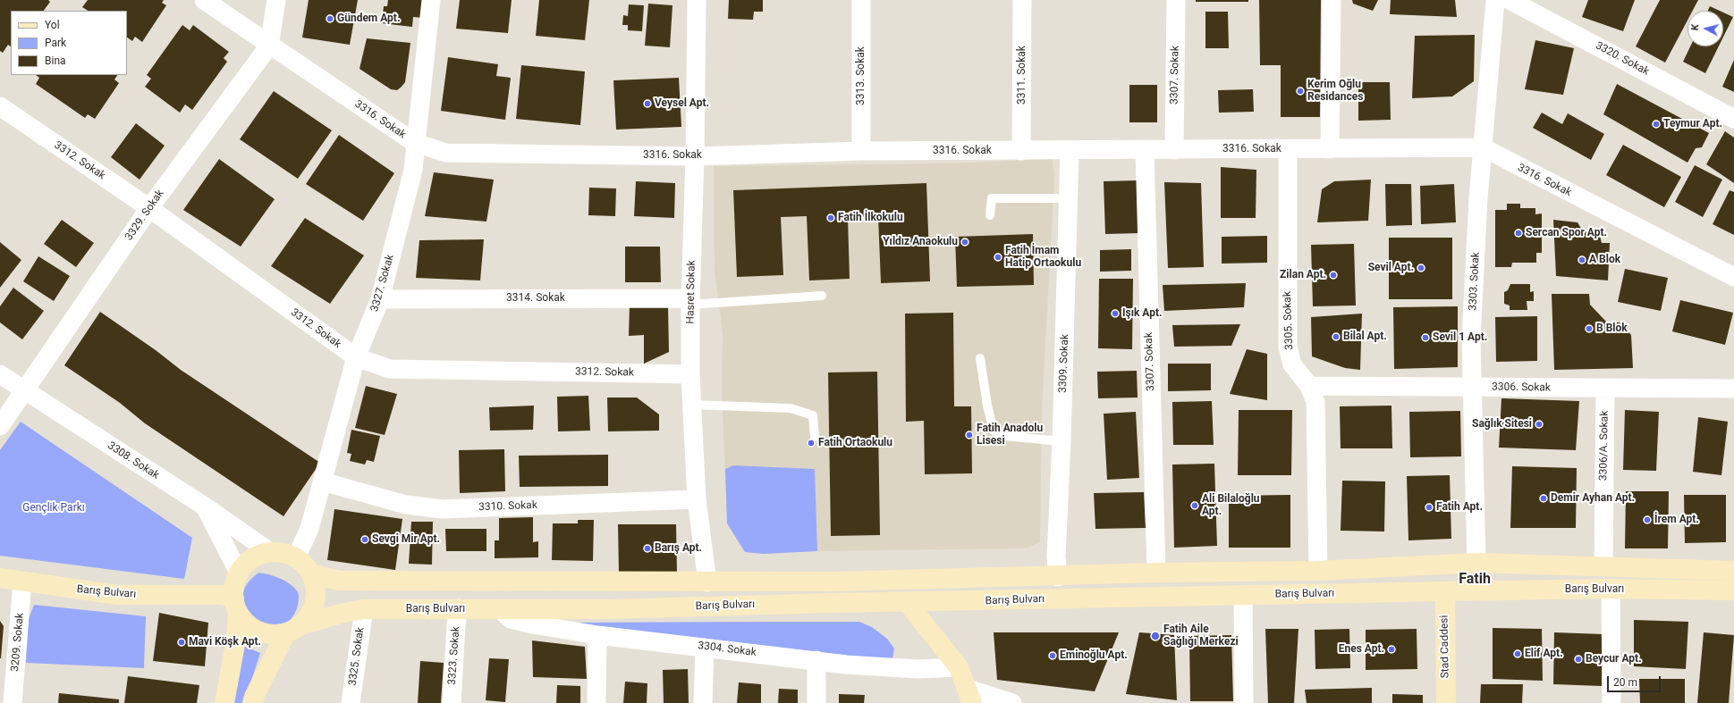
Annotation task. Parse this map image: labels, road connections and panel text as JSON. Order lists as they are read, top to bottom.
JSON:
{
  "streets": {
    "main road": ["Barış Bulvarı", "Stad Caddesi"],
    "street": [
      "3320. Sokak",
      "3311. Sokak",
      "3307. Sokak",
      "3313. Sokak",
      "3316. Sokak",
      "3312. Sokak",
      "3329. Sokak",
      "3303. Sokak",
      "3327. Sokak",
      "Hasret Sokak",
      "3314. Sokak",
      "3305. Sokak",
      "3309. Sokak",
      "3306. Sokak",
      "3306/A. Sokak",
      "3308. Sokak",
      "3310. Sokak",
      "3209. Sokak",
      "3304. Sokak",
      "3323. Sokak",
      "3325. Sokak"
    ]
  },
  "crossings": [
    ["3311. Sokak", "3316. Sokak"],
    ["3307. Sokak", "3316. Sokak"],
    ["3307. Sokak", "Barış Bulvarı"],
    ["3313. Sokak", "3316. Sokak"],
    ["3316. Sokak", "3329. Sokak"],
    ["3316. Sokak", "3303. Sokak"],
    ["3316. Sokak", "3327. Sokak"],
    ["3316. Sokak", "Hasret Sokak"],
    ["3316. Sokak", "3305. Sokak"],
    ["3316. Sokak", "3309. Sokak"],
    ["3312. Sokak", "3329. Sokak"],
    ["3312. Sokak", "3327. Sokak"],
    ["3312. Sokak", "Hasret Sokak"],
    ["3329. Sokak", "3308. Sokak"],
    ["3303. Sokak", "3306. Sokak"],
    ["3303. Sokak", "Barış Bulvarı"],
    ["3327. Sokak", "3314. Sokak"],
    ["3327. Sokak", "3308. Sokak"],
    ["3327. Sokak", "3310. Sokak"],
    ["3327. Sokak", "Barış Bulvarı"],
    ["Hasret Sokak", "3314. Sokak"],
    ["Hasret Sokak", "3310. Sokak"],
    ["Hasret Sokak", "Barış Bulvarı"],
    ["3305. Sokak", "3306. Sokak"],
    ["3305. Sokak", "Barış Bulvarı"],
    ["3309. Sokak", "Barış Bulvarı"],
    ["3306. Sokak", "3306/A. Sokak"],
    ["3306/A. Sokak", "Barış Bulvarı"],
    ["3308. Sokak", "Barış Bulvarı"],
    ["Barış Bulvarı", "3209. Sokak"],
    ["Barış Bulvarı", "Stad Caddesi"],
    ["Barış Bulvarı", "3304. Sokak"],
    ["Barış Bulvarı", "3323. Sokak"],
    ["Barış Bulvarı", "3325. Sokak"]
  ],
  "districts": ["Fatih"],
  "parks": ["Gençlik Parkı"],
  "places": [
    "Gündem Apt.",
    "Kerim Oğlu Residances",
    "Veysel Apt.",
    "Teymur Apt.",
    "Fatih İlkokulu",
    "Sercan Spor Apt.",
    "Yıldız Anaokulu",
    "Fatih İmam Hatip Ortaokulu",
    "A Blok",
    "Sevil Apt.",
    "Zilan Apt.",
    "Işık Apt.",
    "B Blok",
    "Bilal Apt.",
    "Sevil 1 Apt.",
    "Sağlık Sitesi",
    "Fatih Anadolu Lisesi",
    "Fatih Ortaokulu",
    "Demir Ayhan Apt.",
    "Ali Bilaloğlu Apt.",
    "Fatih Apt.",
    "İrem Apt.",
    "Sevgi Mir Apt.",
    "Barış Apt.",
    "Fatih Aile Sağlığı Merkezi",
    "Mavi Köşk Apt.",
    "Enes Apt.",
    "Elif Apt.",
    "Eminoğlu Apt.",
    "Beycur Apt."
  ],
  "legend": ["Yol", "Park", "Bina"],
  "scale_bar": "20 m",
  "north": "left"
}
